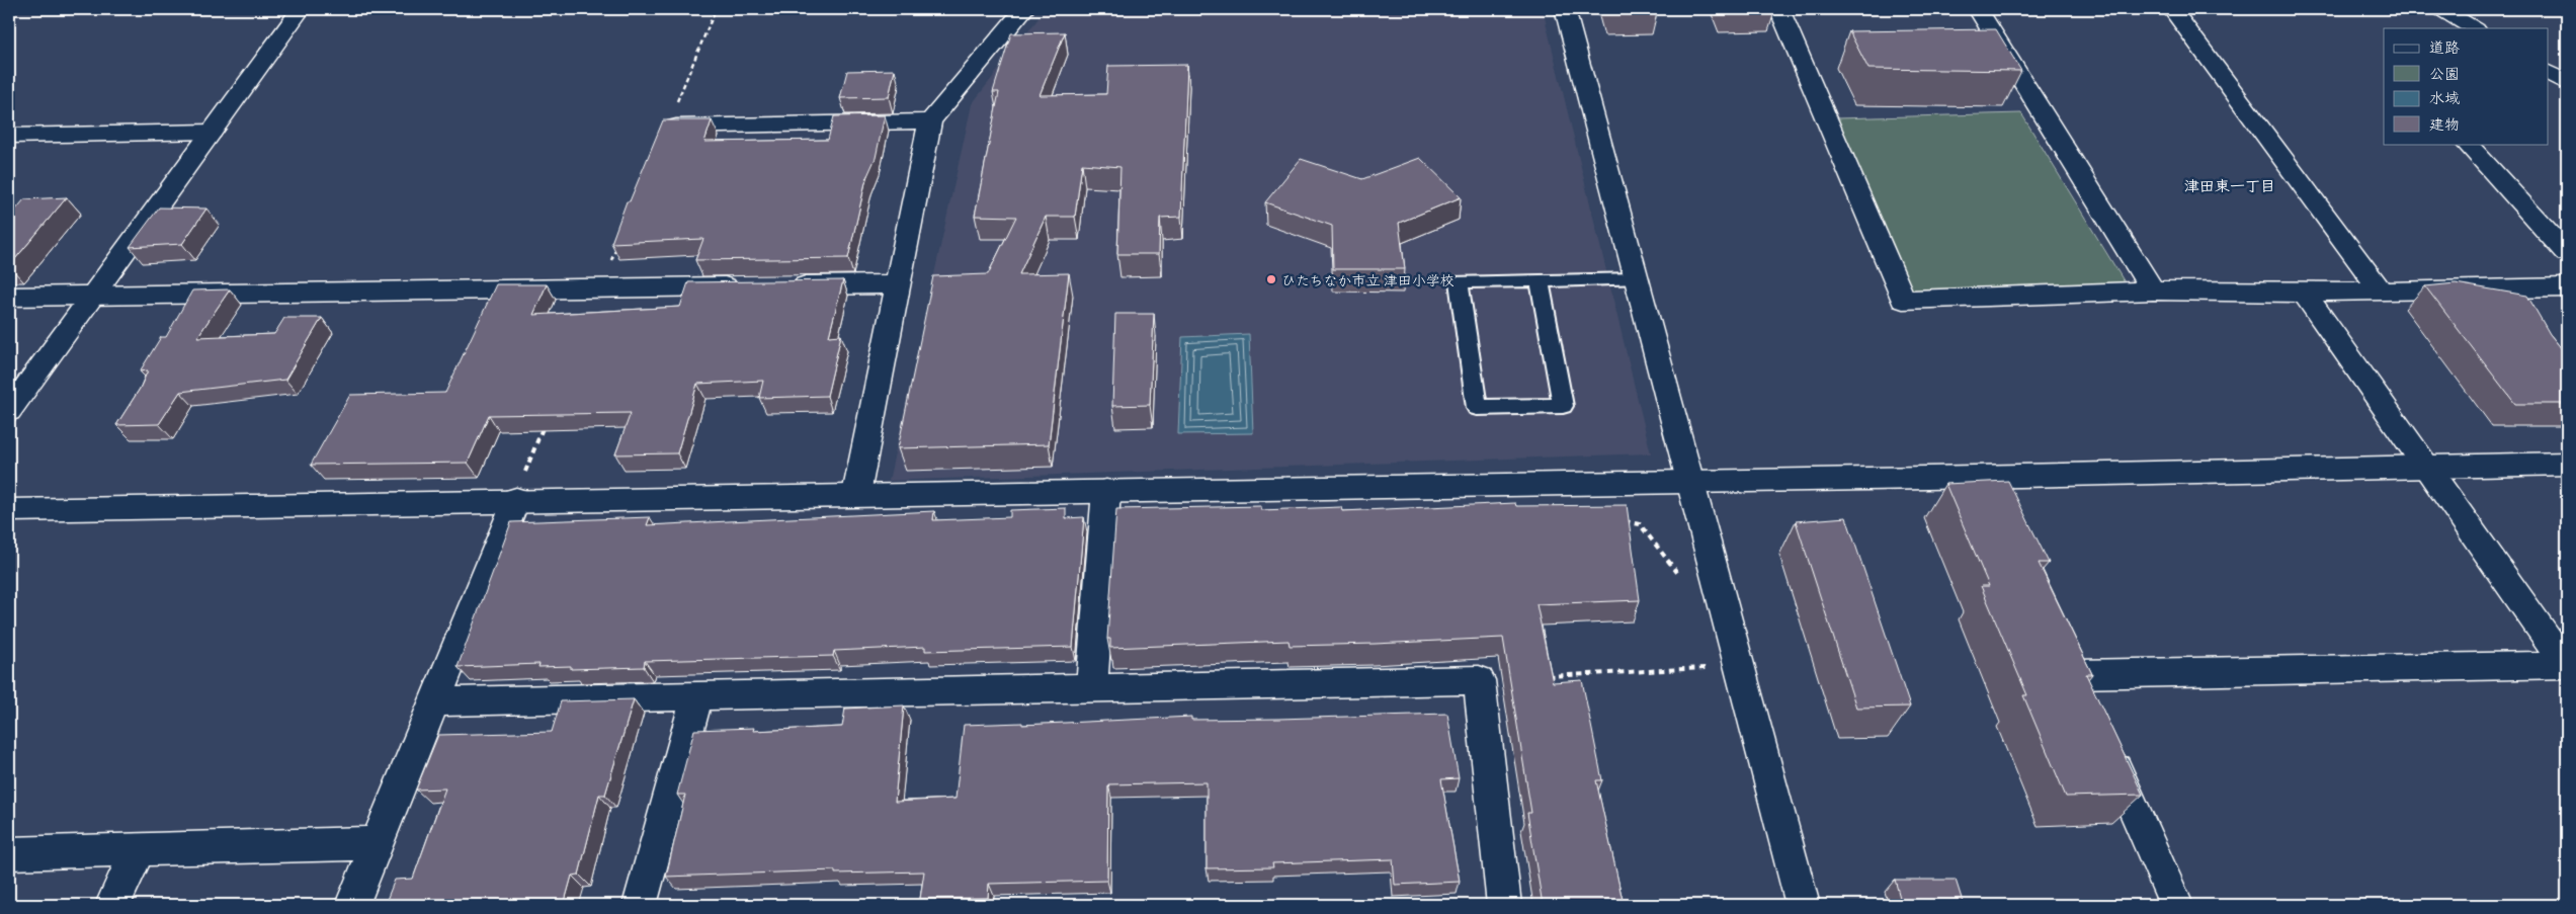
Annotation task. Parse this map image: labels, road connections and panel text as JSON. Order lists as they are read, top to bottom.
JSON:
{
  "districts": ["津田東一丁目"],
  "places": ["ひたちなか市立 津田小学校"],
  "legend": [
    "道路",
    "公園",
    "水域",
    "建物"
  ]
}
